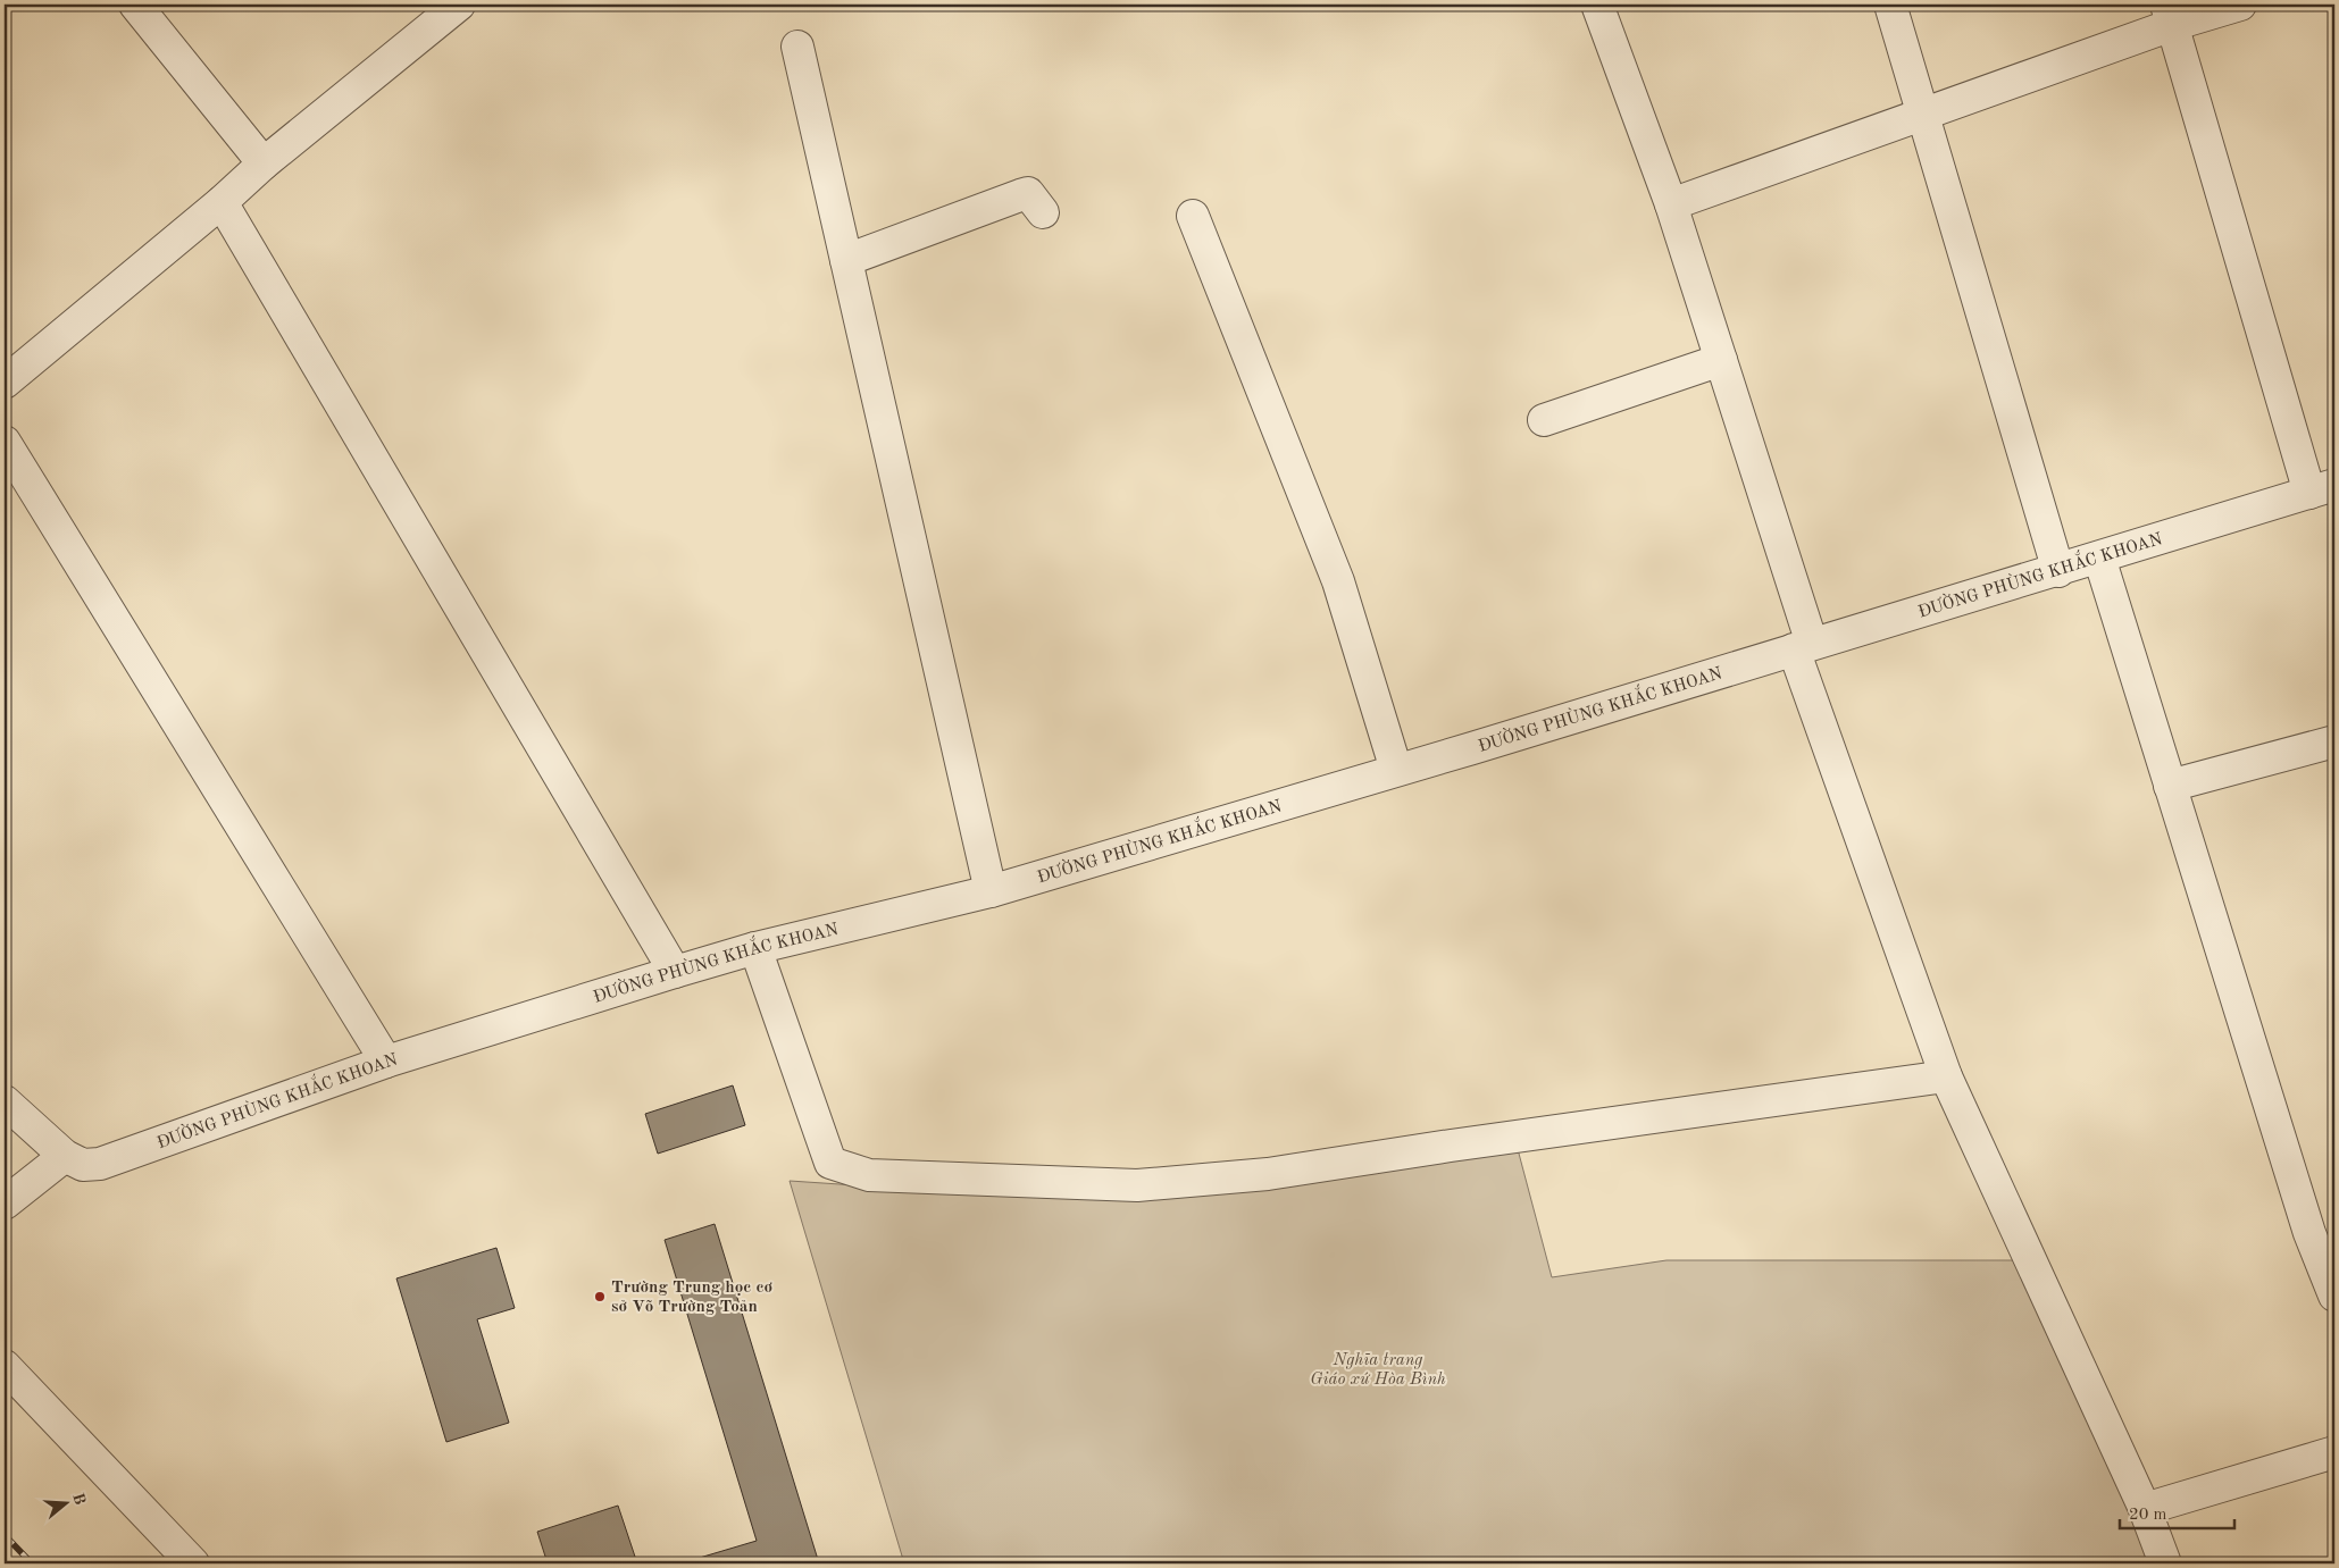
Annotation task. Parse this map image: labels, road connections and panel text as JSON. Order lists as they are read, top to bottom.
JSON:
{
  "streets": {
    "street": ["ĐƯỜNG PHÙNG KHẮC KHOAN"]
  },
  "parks": ["Nghĩa trang Giáo xứ Hòa Bình"],
  "places": ["Trường Trung học cơ sở Võ Trường Toản"],
  "scale_bar": "20 m",
  "north": "right"
}
